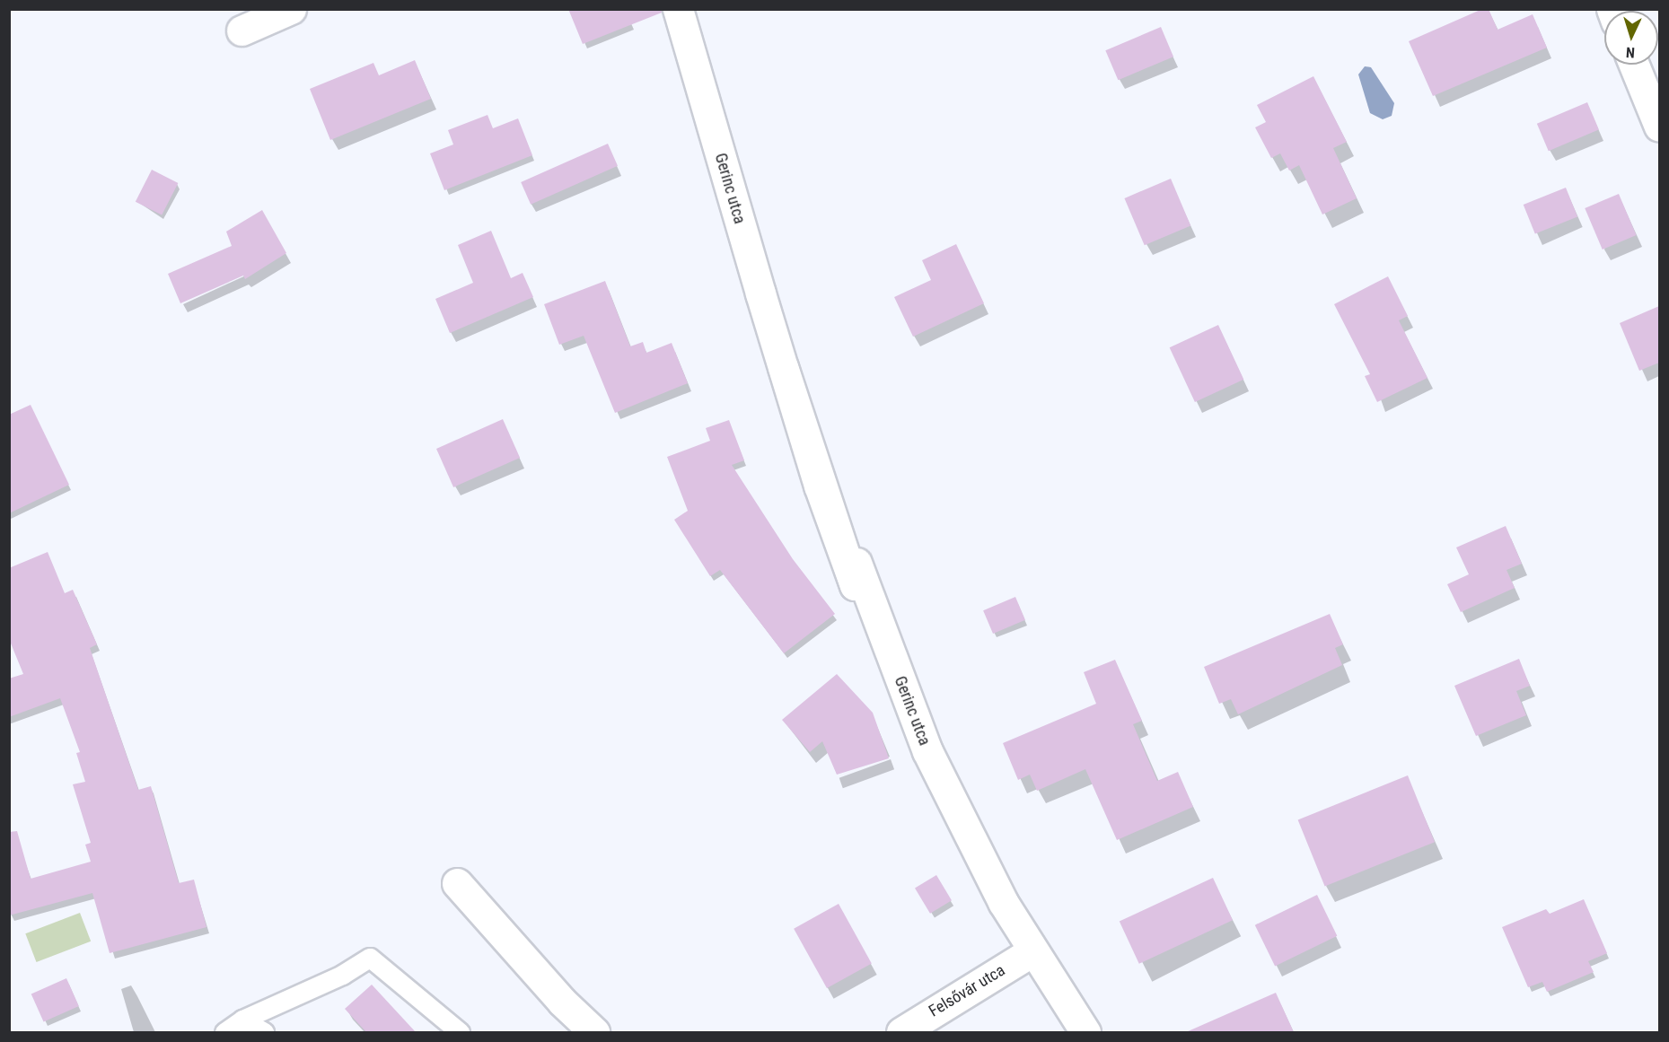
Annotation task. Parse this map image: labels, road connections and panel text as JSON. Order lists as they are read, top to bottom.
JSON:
{
  "streets": {
    "street": ["Gerinc utca", "Felsővár utca"]
  },
  "crossings": [
    ["Gerinc utca", "Felsővár utca"]
  ],
  "north": "bottom"
}
